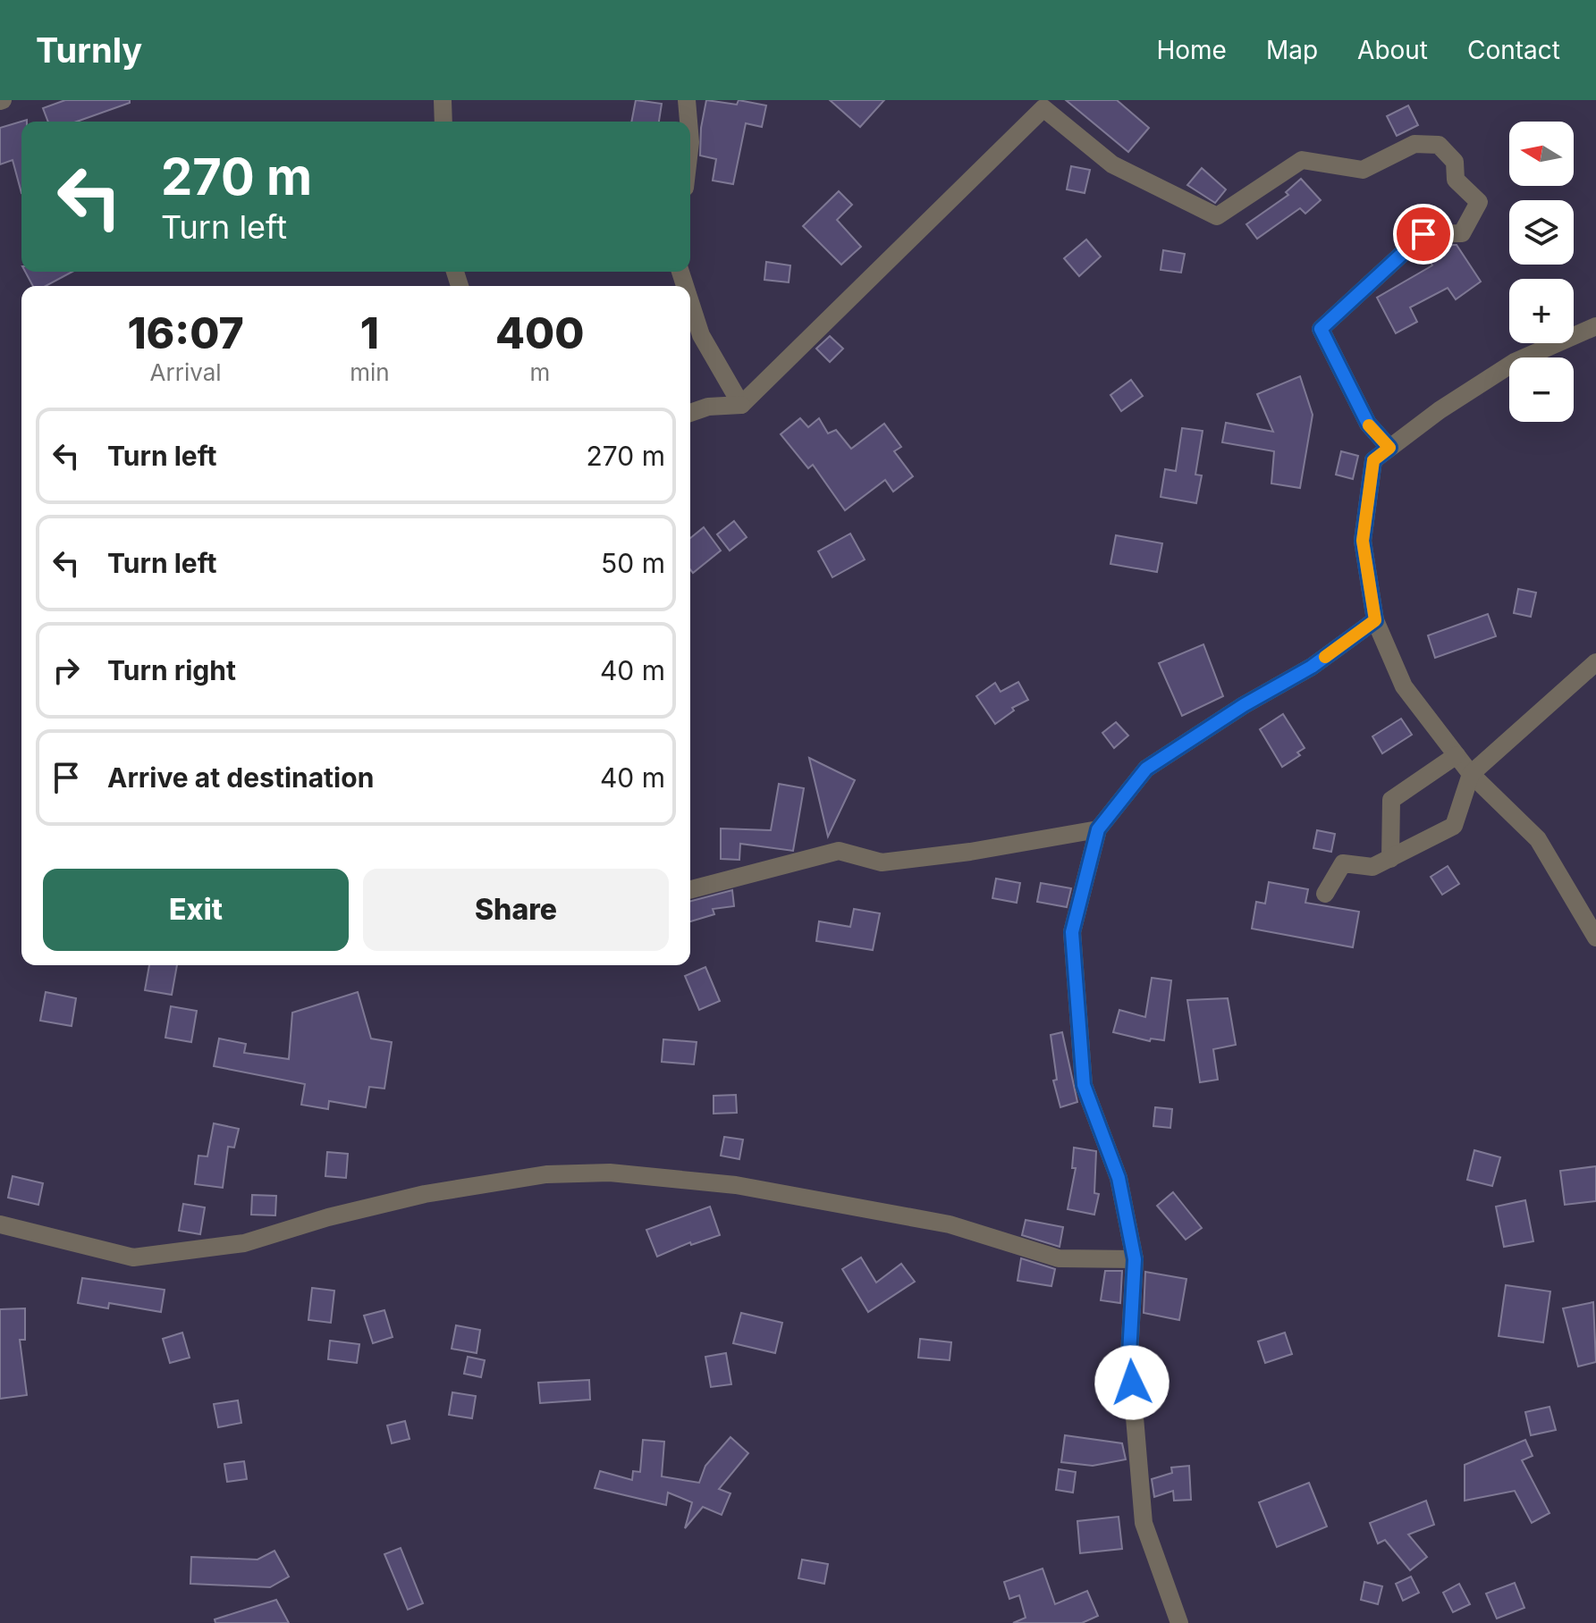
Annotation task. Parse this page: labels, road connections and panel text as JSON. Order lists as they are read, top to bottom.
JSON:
{
  "north": "left",
  "page": {
    "header": "Turnly",
    "nav": [
      "Home",
      "Map",
      "About",
      "Contact"
    ],
    "map_buttons": ["+", "−"],
    "turn": ["270 m", "Turn left"],
    "eta": [
      "16:07",
      "Arrival",
      "1",
      "min",
      "400",
      "m"
    ],
    "list": [
      {
        "name": "Turn left",
        "value": "270 m"
      },
      {
        "name": "Turn left",
        "value": "50 m"
      },
      {
        "name": "Turn right",
        "value": "40 m"
      },
      {
        "name": "Arrive at destination",
        "value": "40 m"
      }
    ],
    "buttons": ["Exit", "Share"]
  }
}
